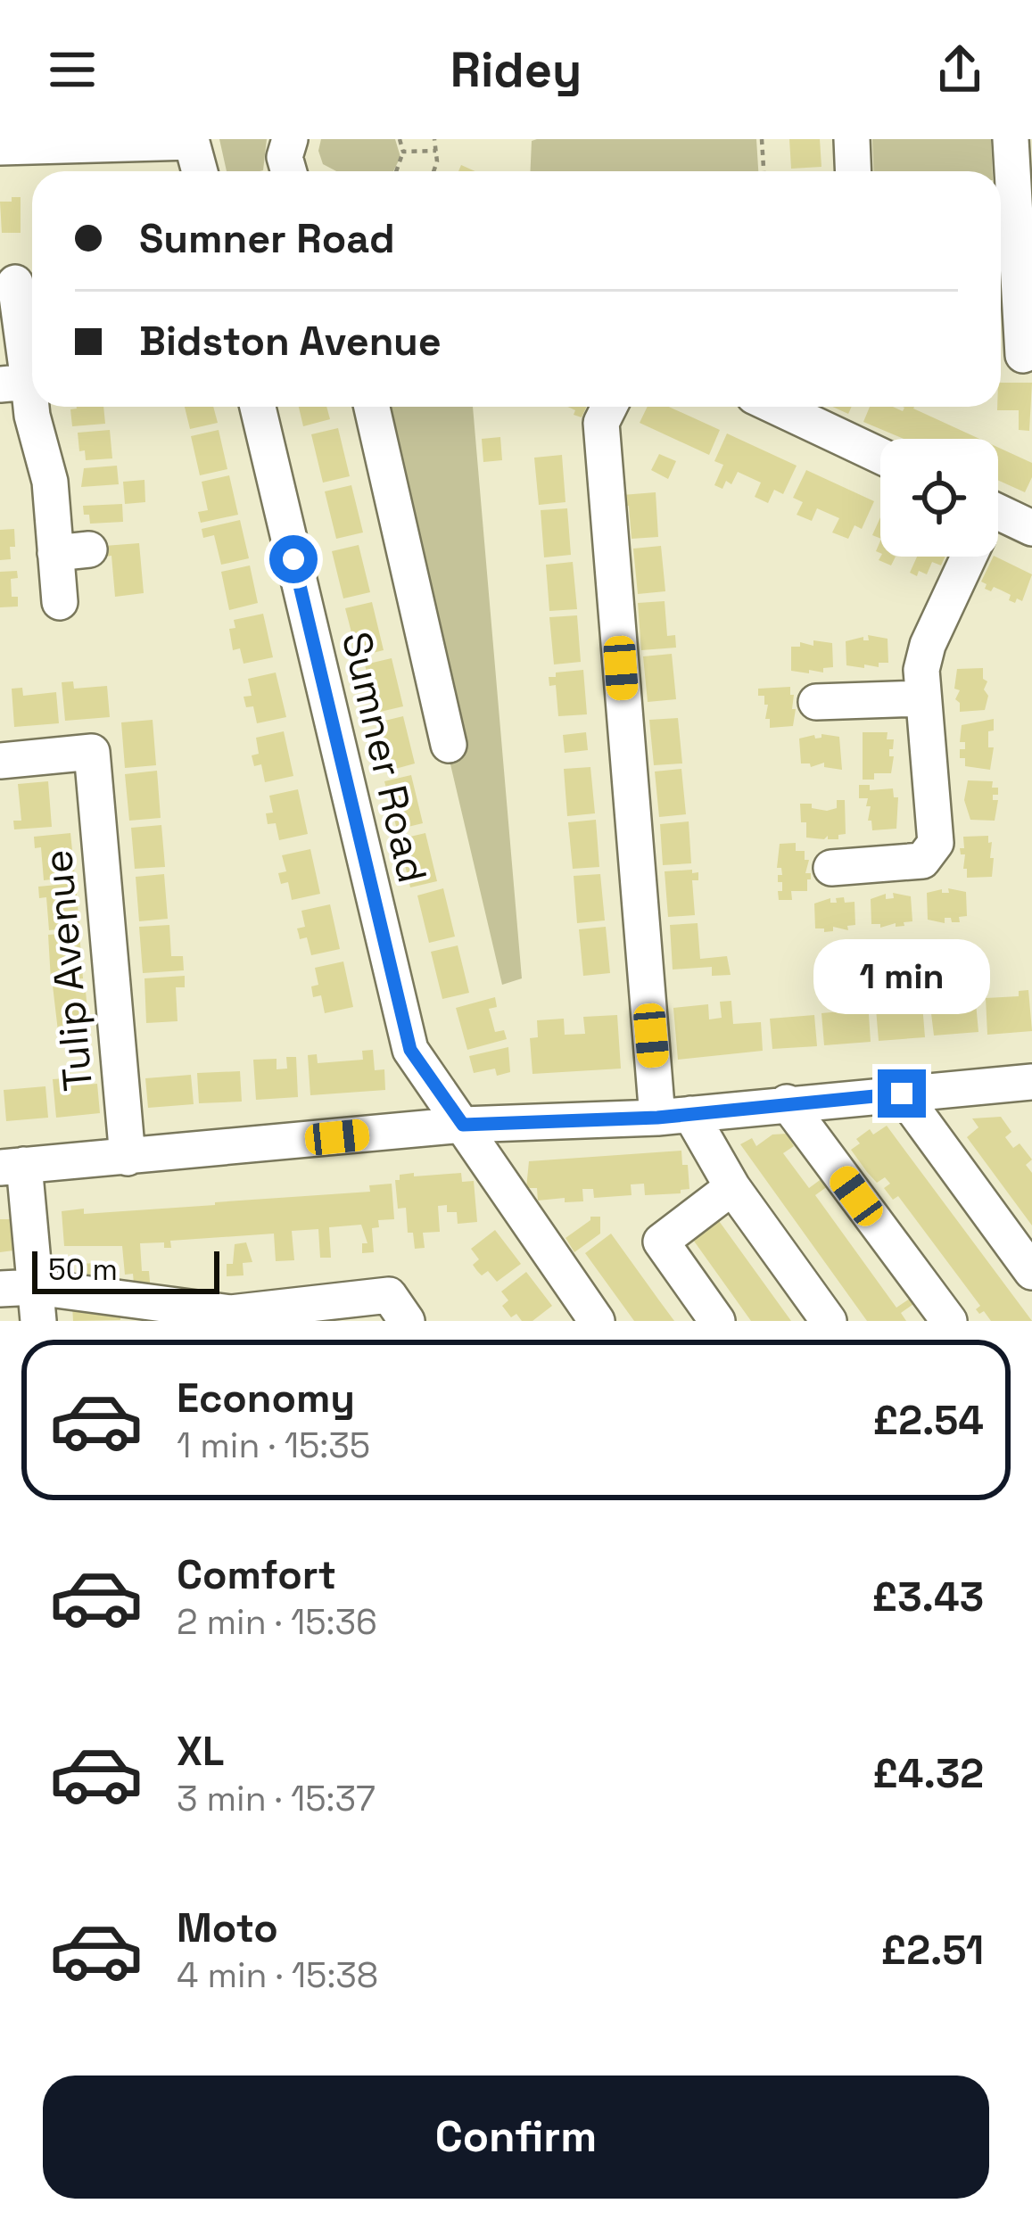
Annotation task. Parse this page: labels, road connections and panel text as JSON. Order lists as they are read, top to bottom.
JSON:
{
  "streets": {
    "street": ["Sumner Road", "Tulip Avenue"]
  },
  "scale_bar": "50 m",
  "page": {
    "header": "Ridey",
    "banner": ["Sumner Road", "Bidston Avenue"],
    "bubble": "1 min",
    "scale": "50 m",
    "list": [
      {
        "name": "Economy",
        "note": "1 min · 15:35",
        "value": "£2.54"
      },
      {
        "name": "Comfort",
        "note": "2 min · 15:36",
        "value": "£3.43"
      },
      {
        "name": "XL",
        "note": "3 min · 15:37",
        "value": "£4.32"
      },
      {
        "name": "Moto",
        "note": "4 min · 15:38",
        "value": "£2.51"
      }
    ],
    "buttons": "Confirm"
  }
}
